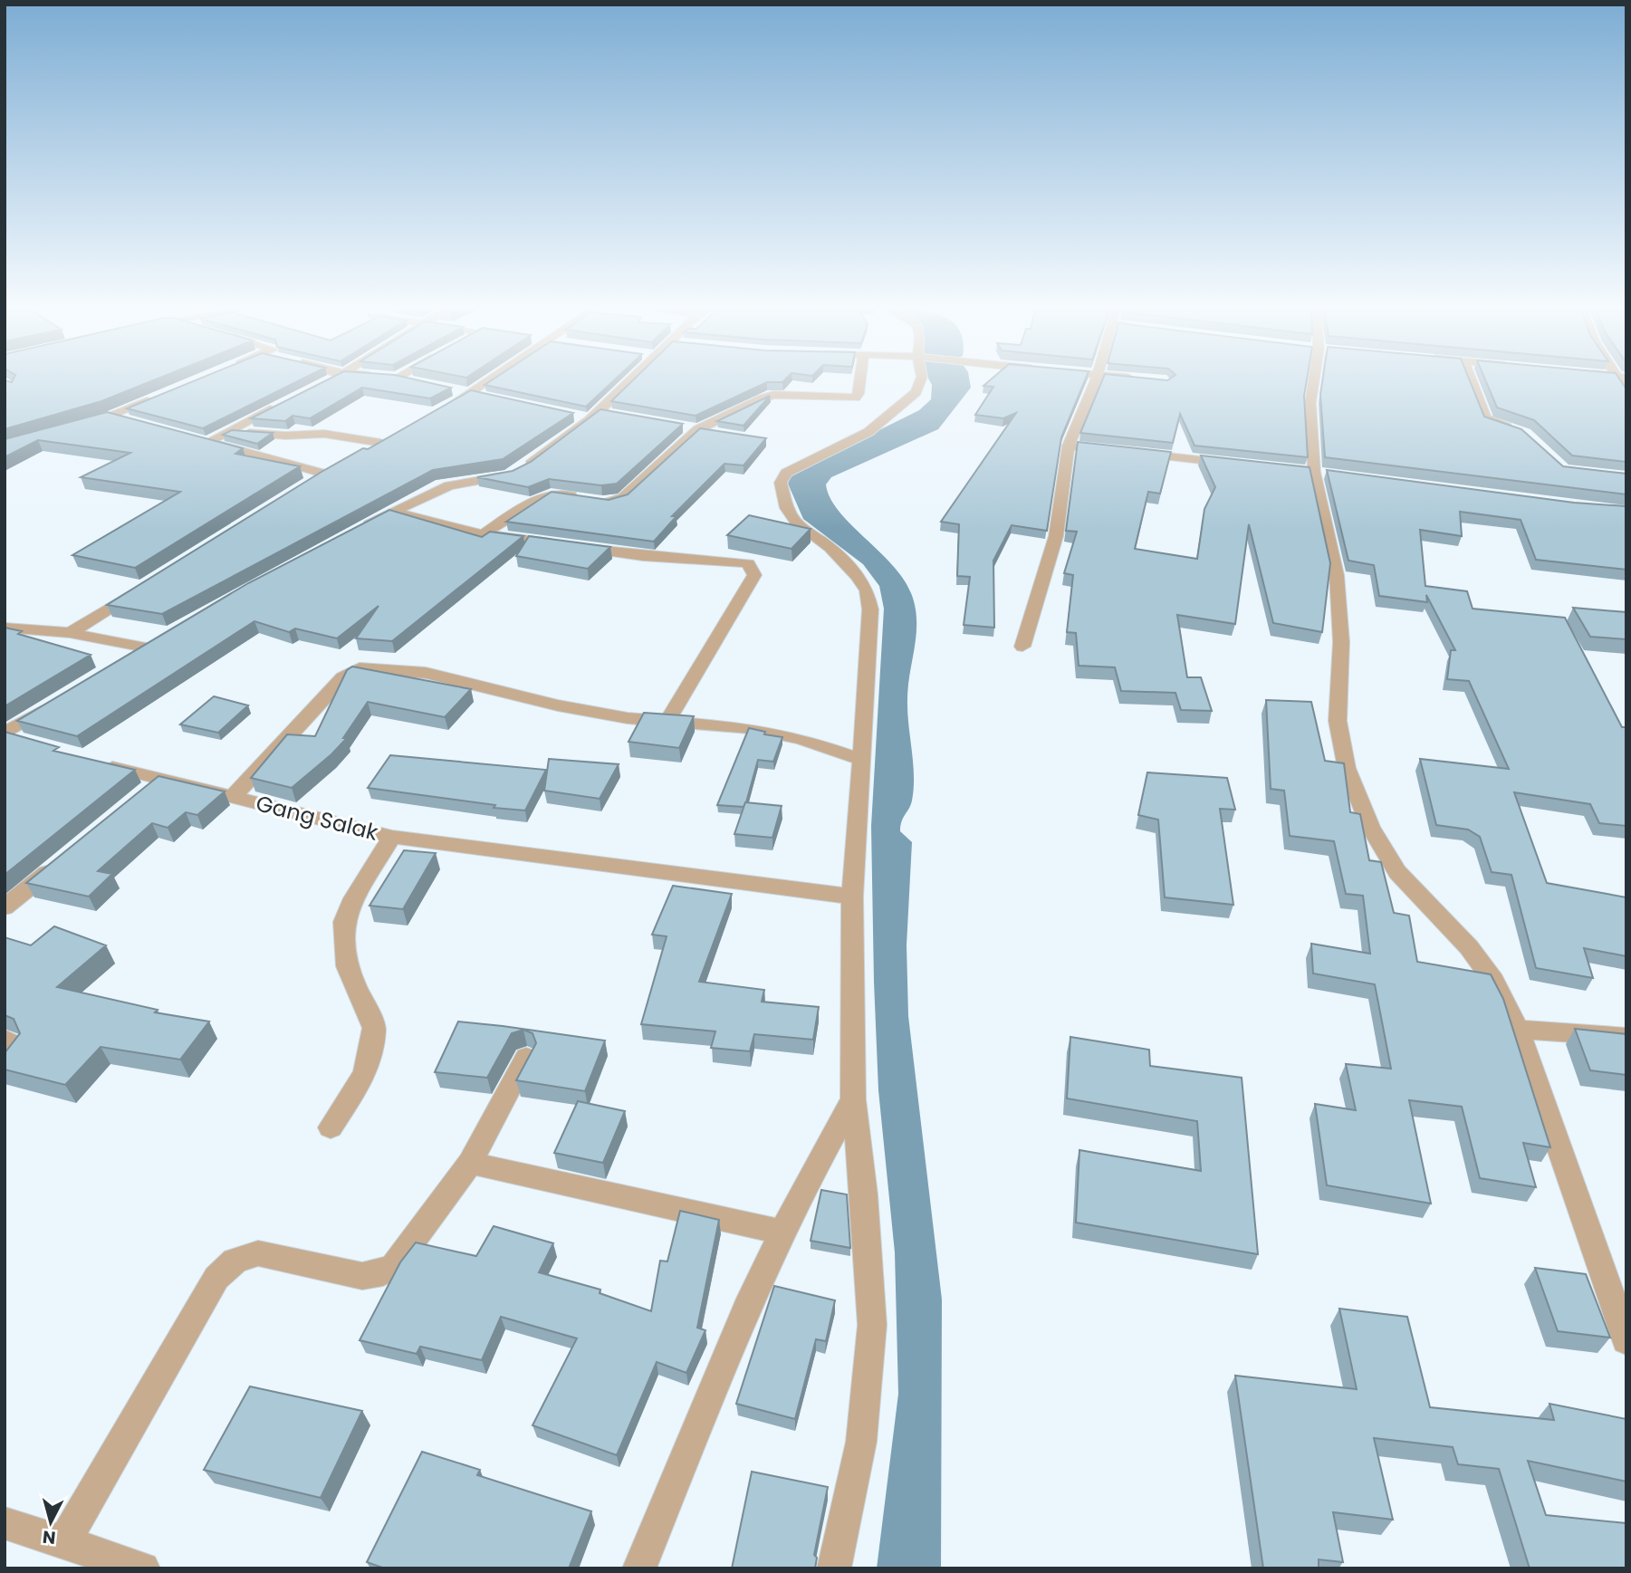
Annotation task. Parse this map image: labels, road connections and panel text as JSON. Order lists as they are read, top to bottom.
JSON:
{
  "streets": {
    "street": ["Gang Salak"]
  },
  "north": "bottom"
}
